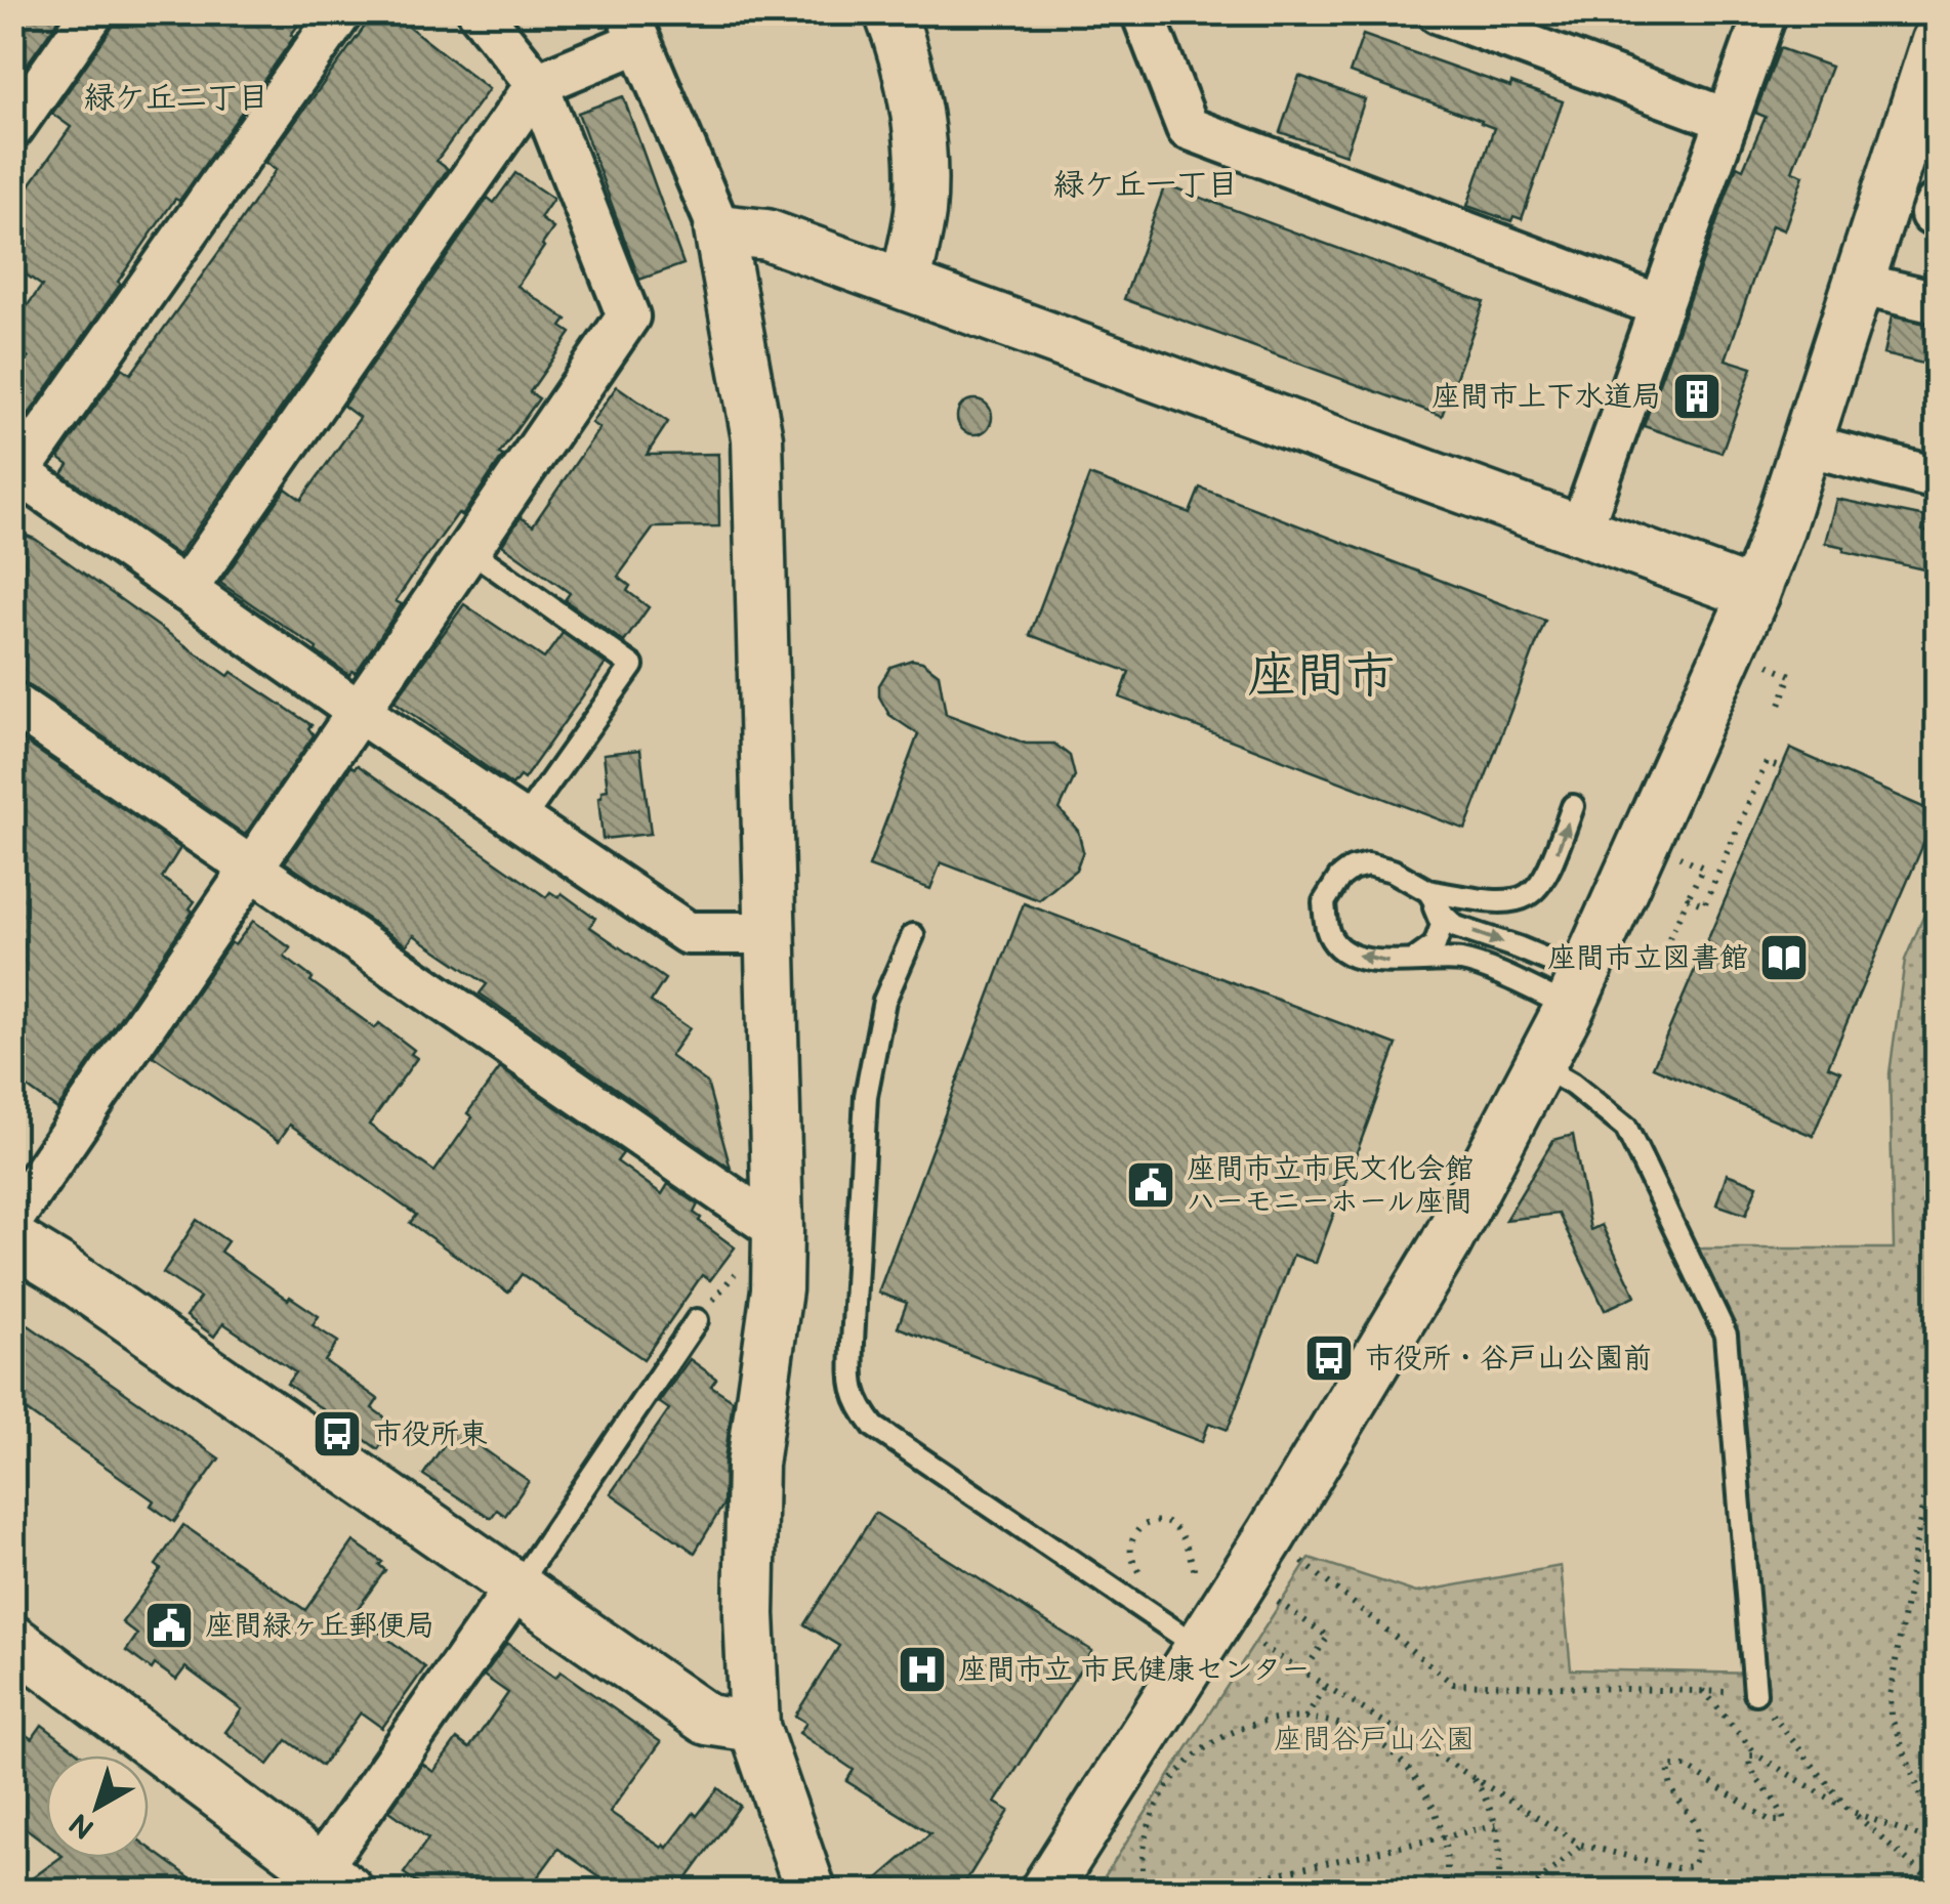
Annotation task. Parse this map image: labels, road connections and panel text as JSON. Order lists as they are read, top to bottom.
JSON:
{
  "districts": ["緑ケ丘二丁目", "緑ケ丘一丁目", "座間市"],
  "parks": ["座間谷戸山公園"],
  "places": {
    "building": ["座間市上下水道局"],
    "library": ["座間市立図書館"],
    "public building": ["座間市立市民文化会館 ハーモニーホール座間", "座間緑ヶ丘郵便局"],
    "bus stop": ["市役所・谷戸山公園前", "市役所東"],
    "hospital": ["座間市立 市民健康センター"]
  },
  "north": "bottom left"
}
